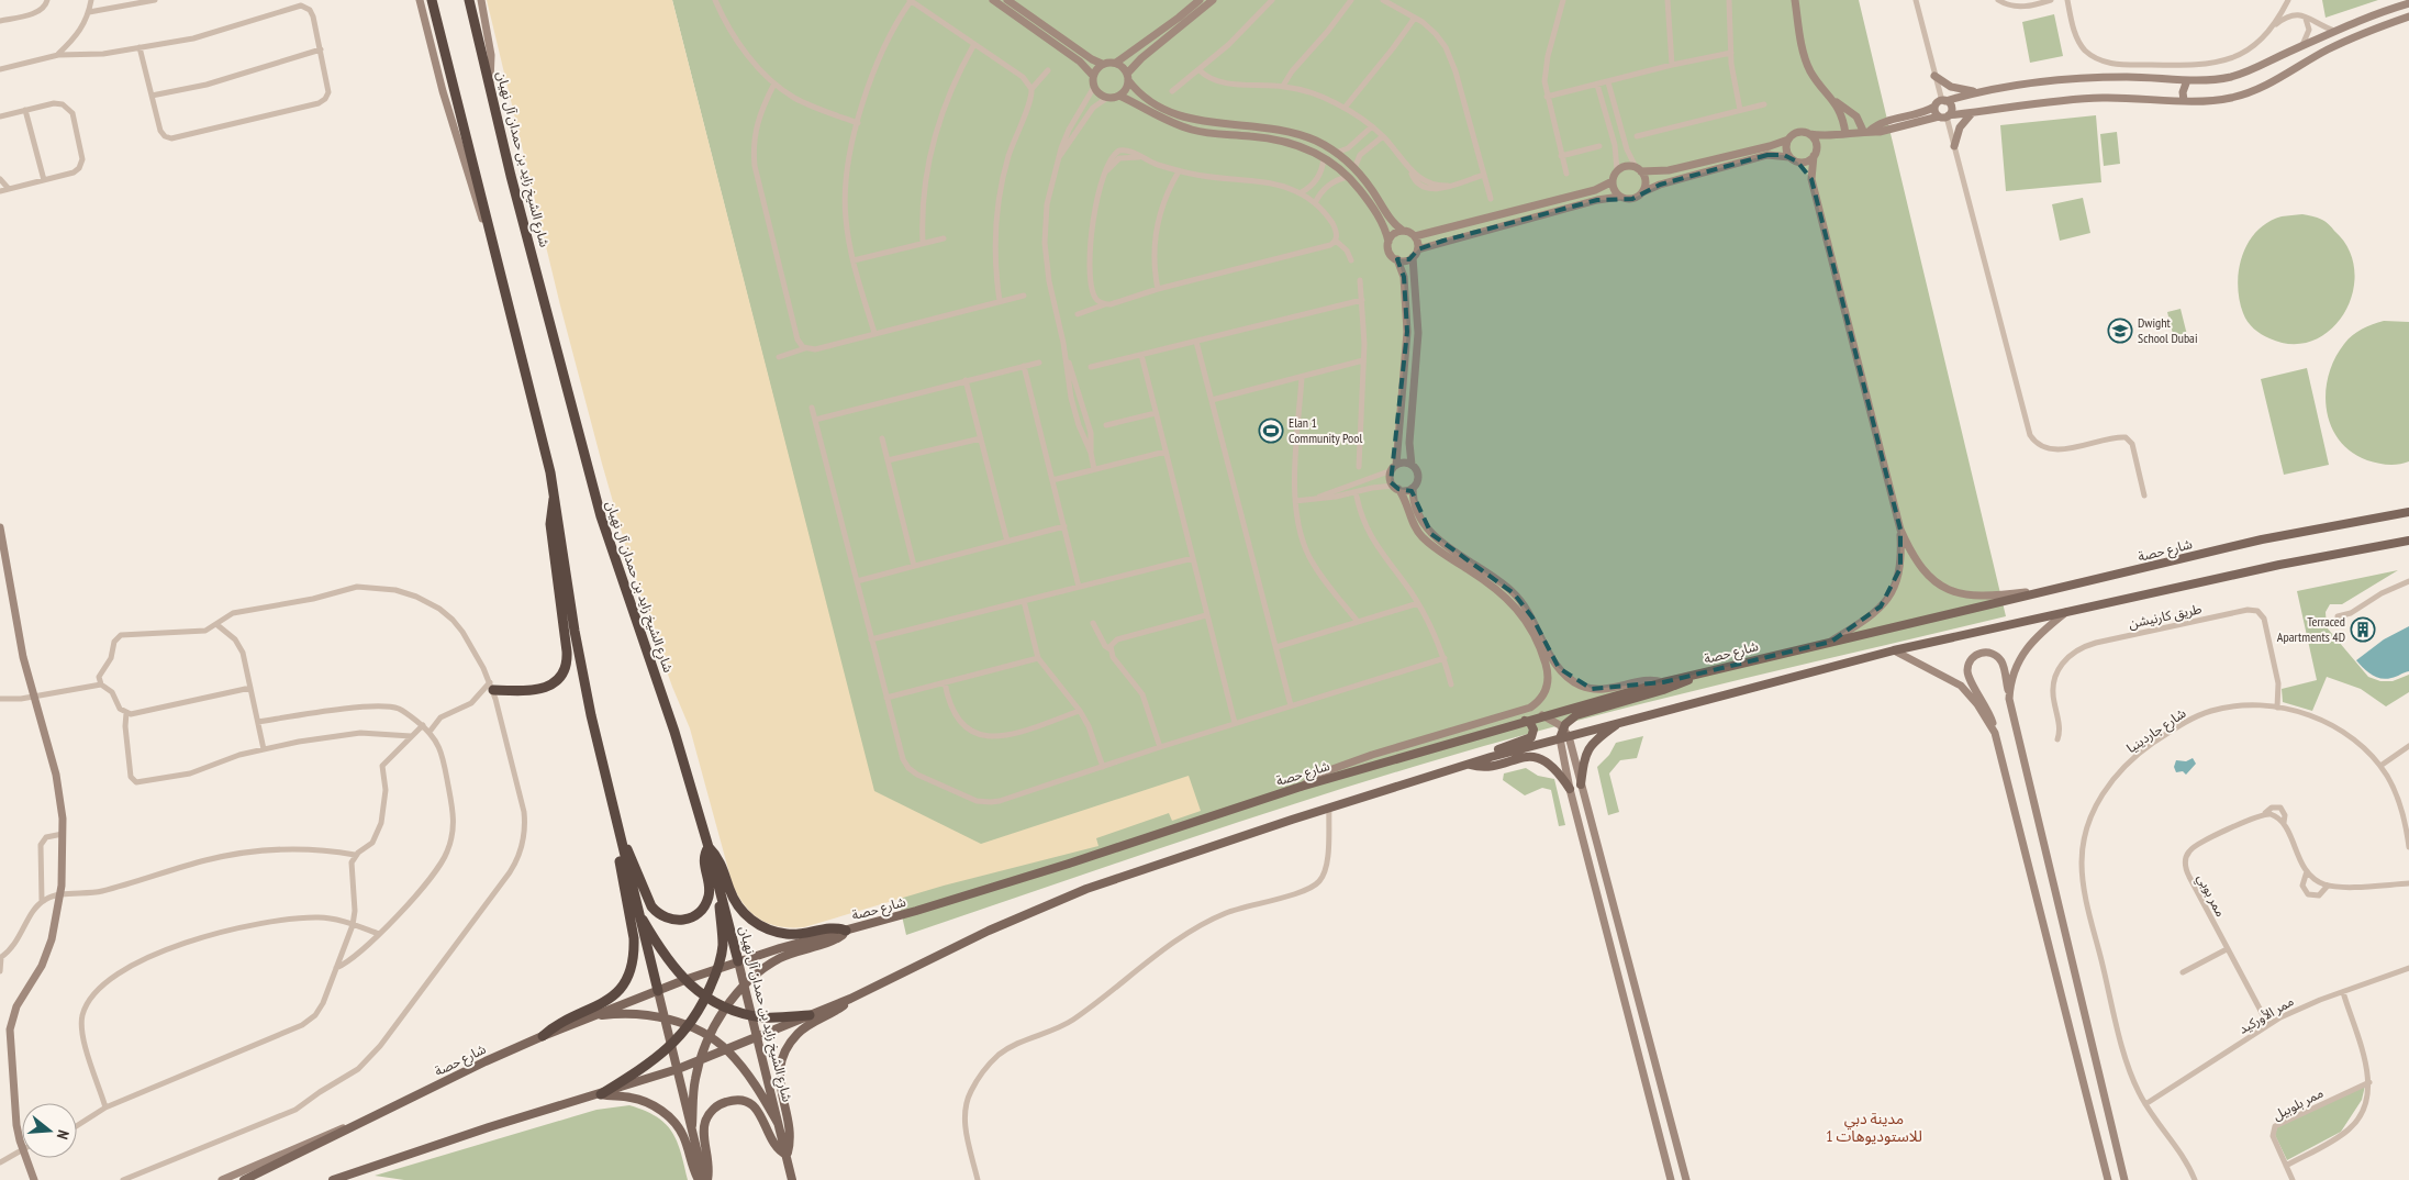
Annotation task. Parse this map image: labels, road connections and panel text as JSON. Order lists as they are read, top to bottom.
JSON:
{
  "streets": {
    "highway": ["شارع الشيخ زايد بن حمدان آل نهيان"],
    "main road": ["شارع حصة"],
    "street": [
      "طريق كارنيشن",
      "شارع جاردينيا",
      "ممر بوبي",
      "ممر الأوركيد",
      "ممر بلوبيل"
    ]
  },
  "crossings": [
    ["شارع الشيخ زايد بن حمدان آل نهيان", "شارع حصة"],
    ["طريق كارنيشن", "شارع جاردينيا"],
    ["شارع جاردينيا", "ممر الأوركيد"],
    ["ممر بوبي", "ممر الأوركيد"]
  ],
  "districts": ["مدينة دبي للاستوديوهات 1"],
  "places": {
    "school or university": ["Dwight School Dubai"],
    "sports": ["Elan 1 Community Pool"],
    "building": ["Terraced Apartments 4D"]
  },
  "north": "right"
}
